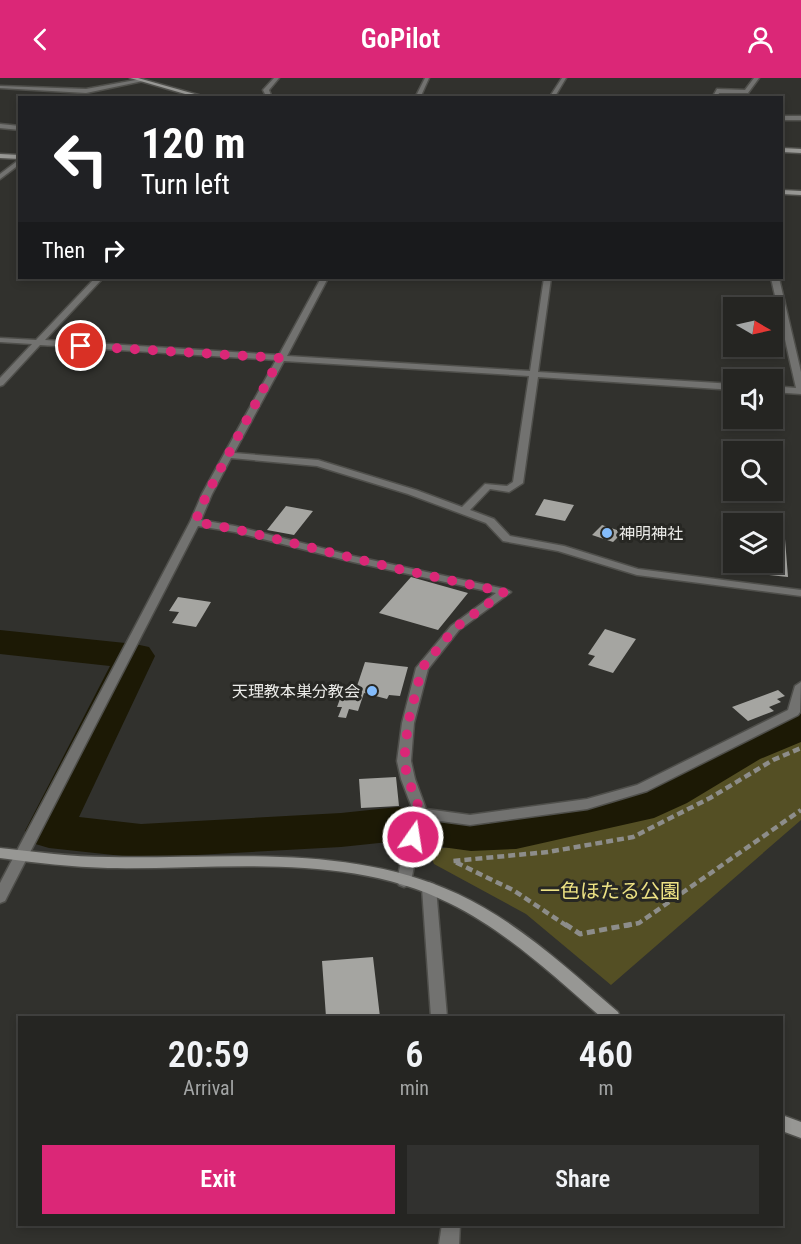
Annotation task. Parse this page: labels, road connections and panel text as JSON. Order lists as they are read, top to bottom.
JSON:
{
  "parks": ["一色ほたる公園"],
  "places": ["神明神社", "天理教本巣分教会"],
  "north": "right",
  "page": {
    "header": "GoPilot",
    "turn": ["120 m", "Turn left"],
    "then": "Then",
    "eta": [
      "20:59",
      "Arrival",
      "6",
      "min",
      "460",
      "m"
    ],
    "buttons": ["Exit", "Share"]
  }
}
